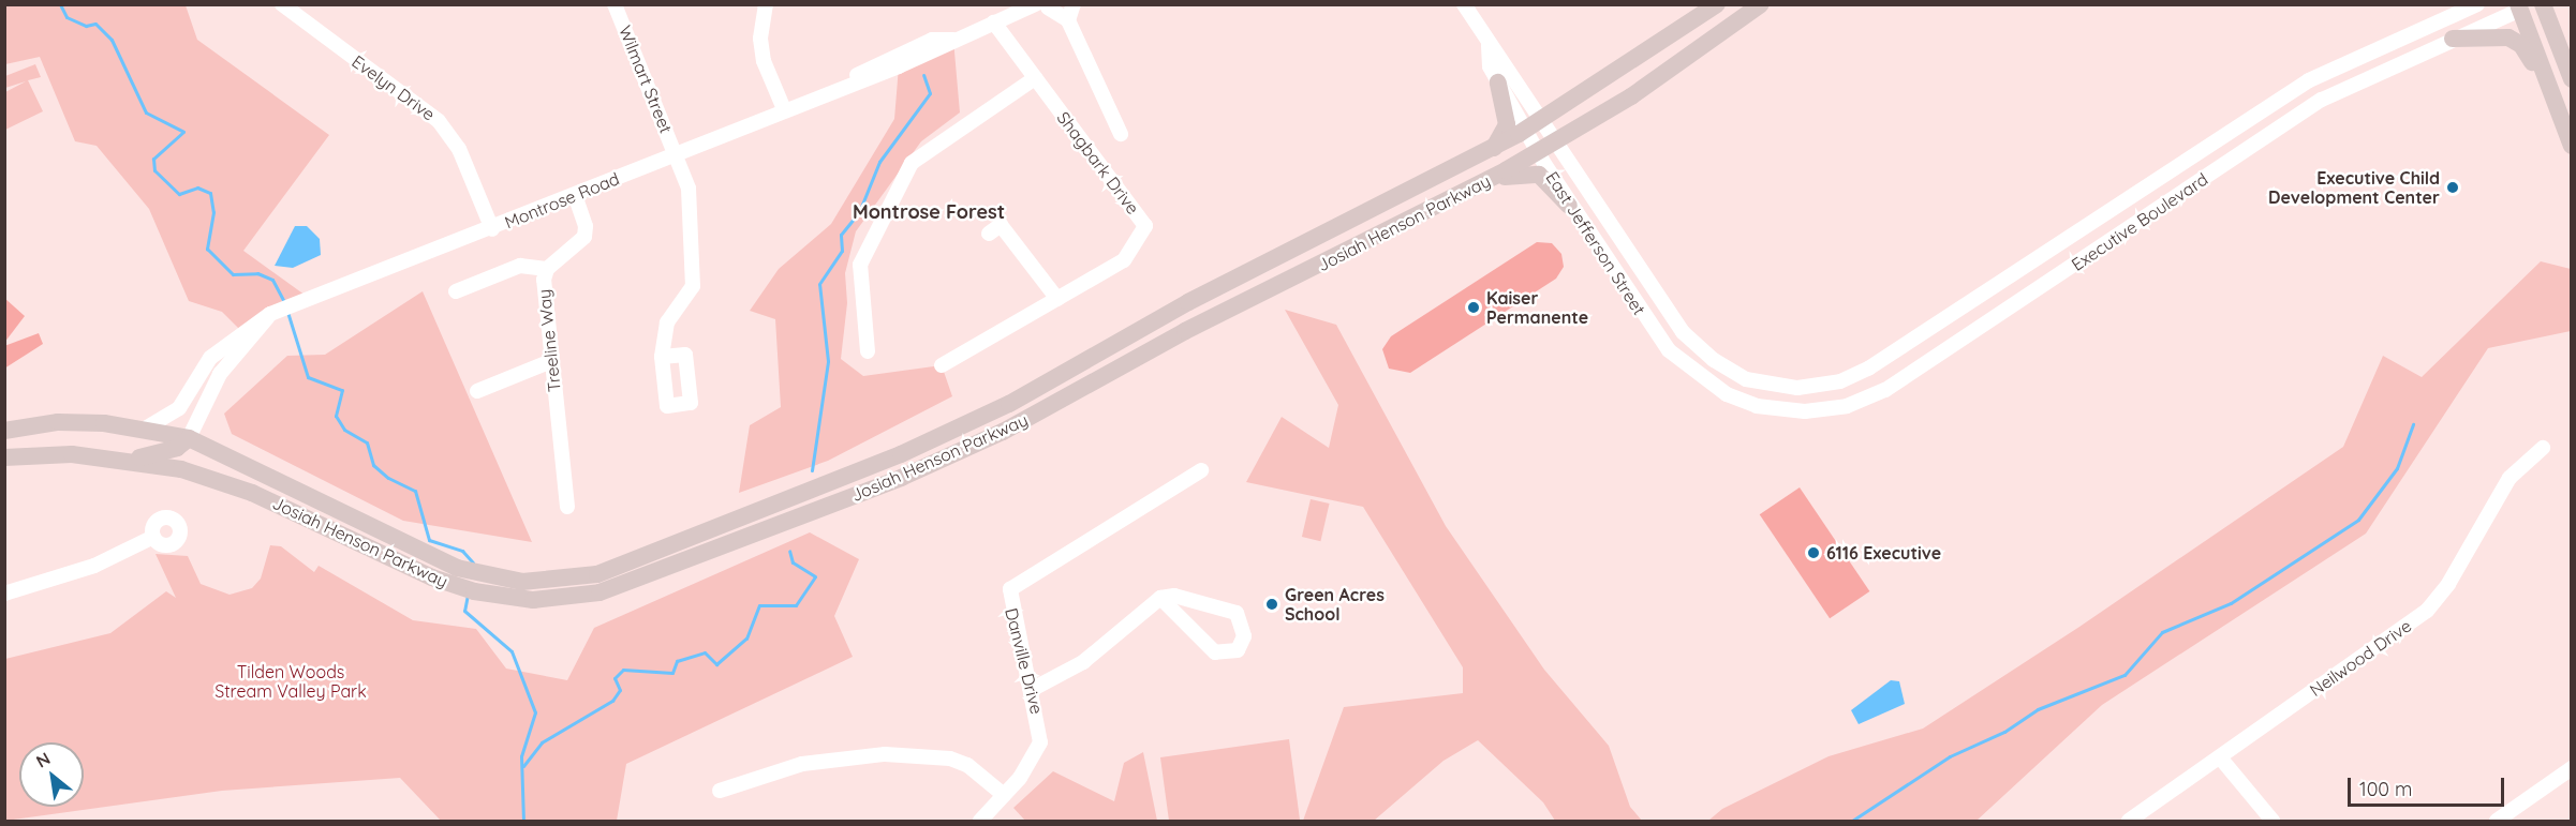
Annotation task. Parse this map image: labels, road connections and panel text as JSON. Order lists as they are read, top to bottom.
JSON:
{
  "streets": {
    "main road": ["Josiah Henson Parkway"],
    "street": [
      "Wilmart Street",
      "Evelyn Drive",
      "Shagbark Drive",
      "Montrose Road",
      "Executive Boulevard",
      "East Jefferson Street",
      "Treeline Way",
      "Neilwood Drive",
      "Danville Drive"
    ]
  },
  "crossings": [
    ["Wilmart Street", "Montrose Road"],
    ["Evelyn Drive", "Montrose Road"],
    ["Shagbark Drive", "Montrose Road"],
    ["Montrose Road", "Josiah Henson Parkway"],
    ["Montrose Road", "Treeline Way"],
    ["Executive Boulevard", "East Jefferson Street"],
    ["Josiah Henson Parkway", "East Jefferson Street"]
  ],
  "districts": ["Montrose Forest"],
  "parks": ["Tilden Woods Stream Valley Park"],
  "places": [
    "Executive Child Development Center",
    "Kaiser Permanente",
    "6116 Executive",
    "Green Acres School"
  ],
  "scale_bar": "100 m",
  "north": "top left"
}
